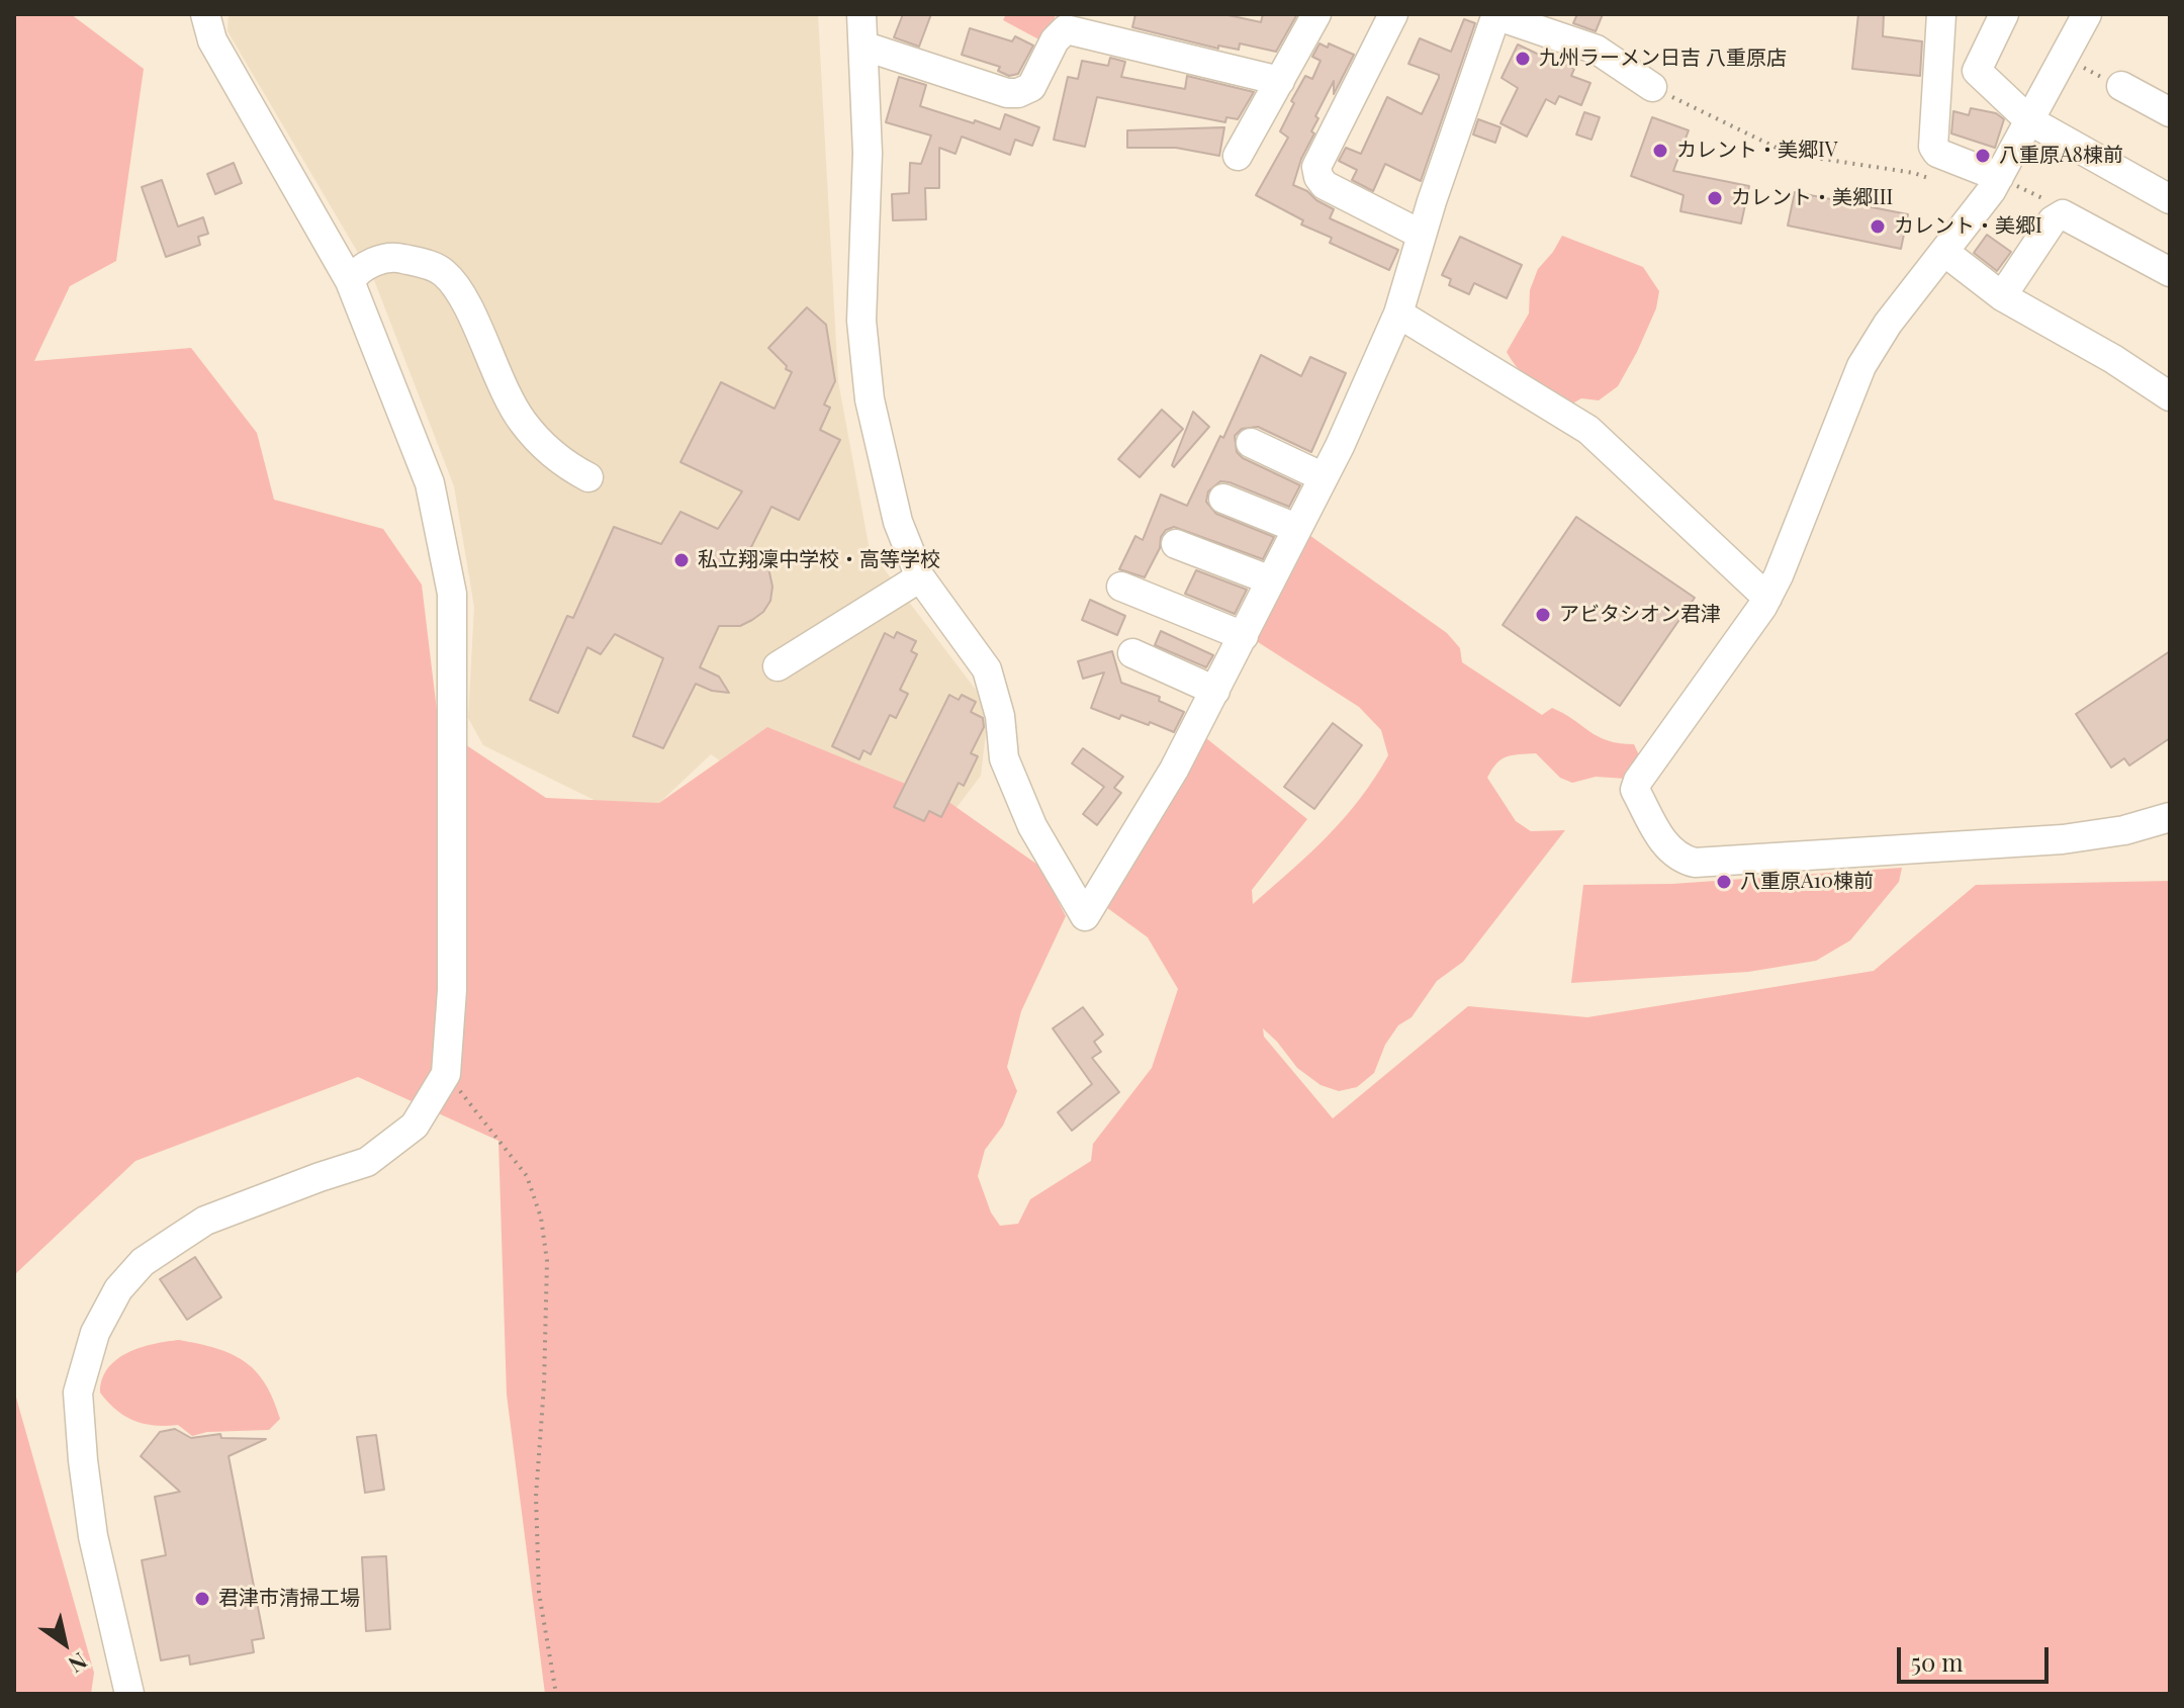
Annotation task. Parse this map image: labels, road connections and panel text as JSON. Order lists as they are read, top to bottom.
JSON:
{
  "places": [
    "九州ラーメン日吉 八重原店",
    "カレント・美郷IV",
    "八重原A8棟前",
    "カレント・美郷III",
    "カレント・美郷I",
    "私立翔凜中学校・高等学校",
    "アビタシオン君津",
    "八重原A10棟前",
    "君津市清掃工場"
  ],
  "scale_bar": "50 m",
  "north": "bottom right"
}
